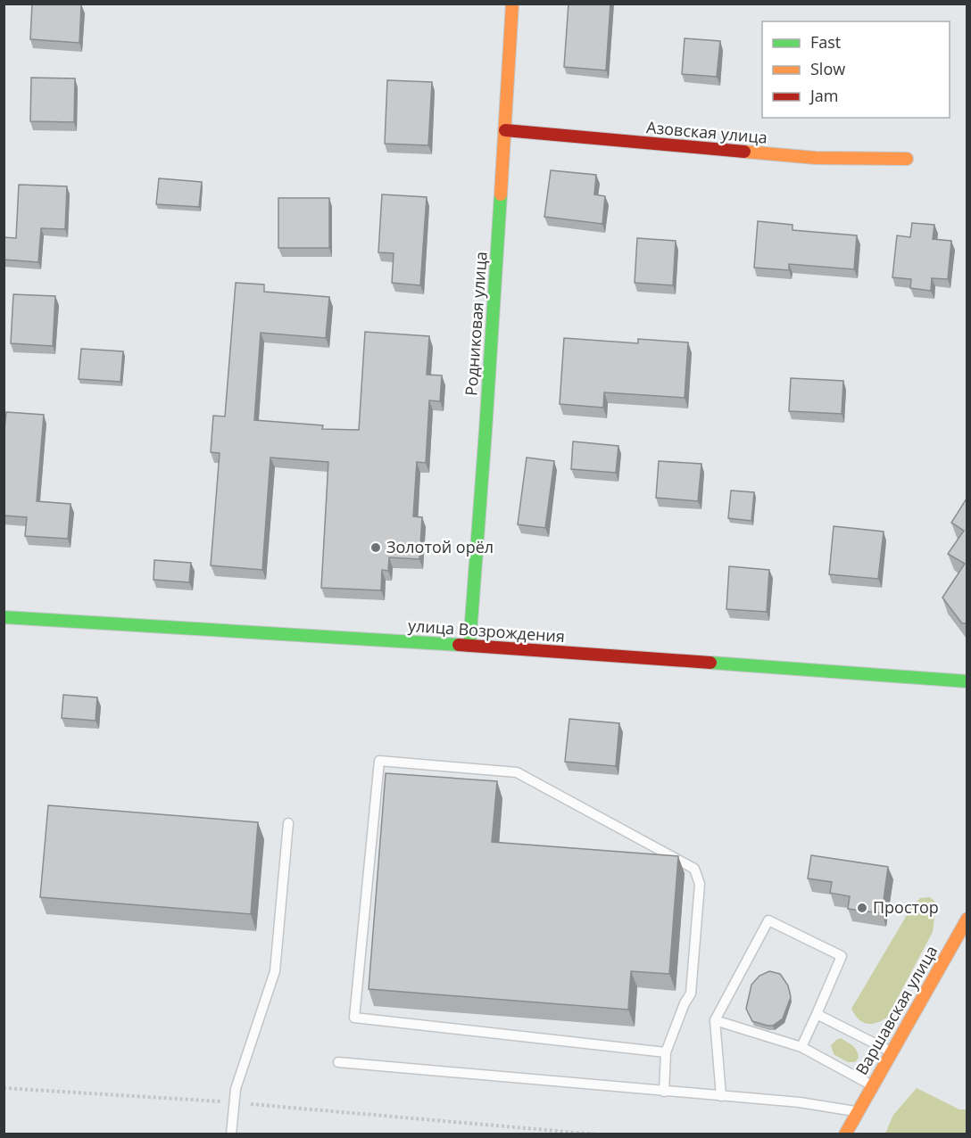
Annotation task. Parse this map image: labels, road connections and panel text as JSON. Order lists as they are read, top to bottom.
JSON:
{
  "streets": {
    "street": [
      "Азовская улица",
      "Родниковая улица",
      "улица Возрождения",
      "Варшавская улица"
    ]
  },
  "crossings": [
    ["Азовская улица", "Родниковая улица"],
    ["Родниковая улица", "улица Возрождения"]
  ],
  "places": ["Золотой орёл", "Простор"],
  "legend": ["Fast", "Slow", "Jam"]
}
